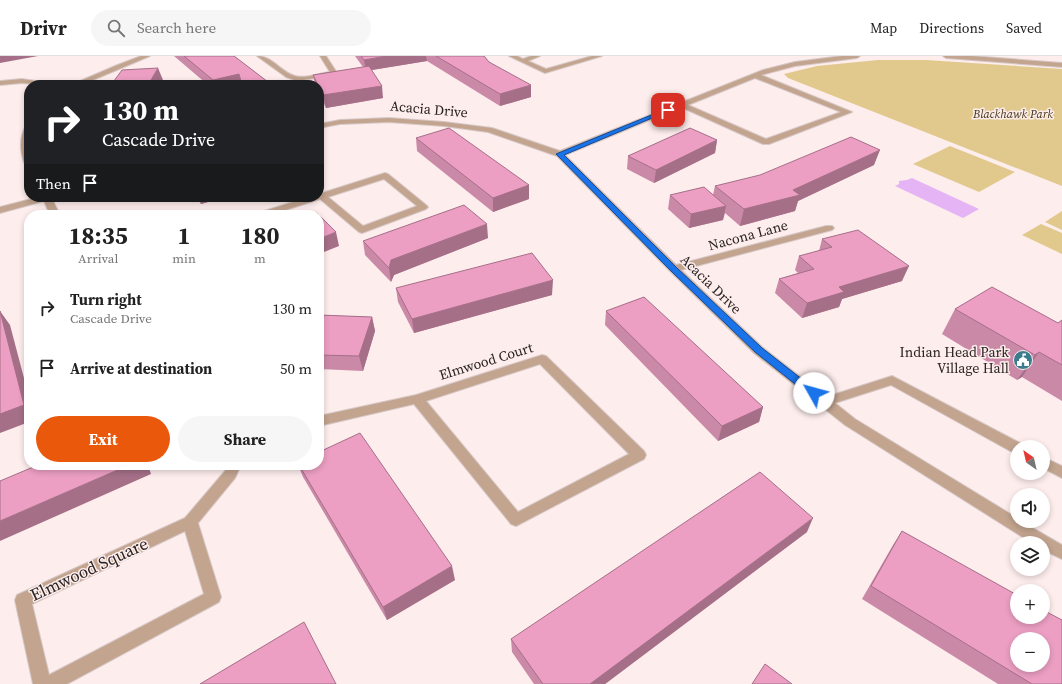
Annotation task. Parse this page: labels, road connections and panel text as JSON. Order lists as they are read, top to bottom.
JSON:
{
  "streets": {
    "street": [
      "Acacia Drive",
      "Nacona Lane",
      "Elmwood Court",
      "Elmwood Square"
    ]
  },
  "crossings": [
    ["Acacia Drive", "Nacona Lane"]
  ],
  "parks": ["Blackhawk Park"],
  "places": {
    "public building": ["Indian Head Park Village Hall"]
  },
  "north": "top left",
  "page": {
    "header": "Drivr",
    "search": "Search here",
    "nav": ["Map", "Directions", "Saved"],
    "turn": ["130 m", "Cascade Drive"],
    "then": "Then",
    "eta": [
      "18:35",
      "Arrival",
      "1",
      "min",
      "180",
      "m"
    ],
    "list": [
      {
        "name": "Turn right",
        "note": "Cascade Drive",
        "value": "130 m"
      },
      {
        "name": "Arrive at destination",
        "value": "50 m"
      }
    ],
    "buttons": ["Exit", "Share"],
    "map_buttons": ["+", "−"]
  }
}
